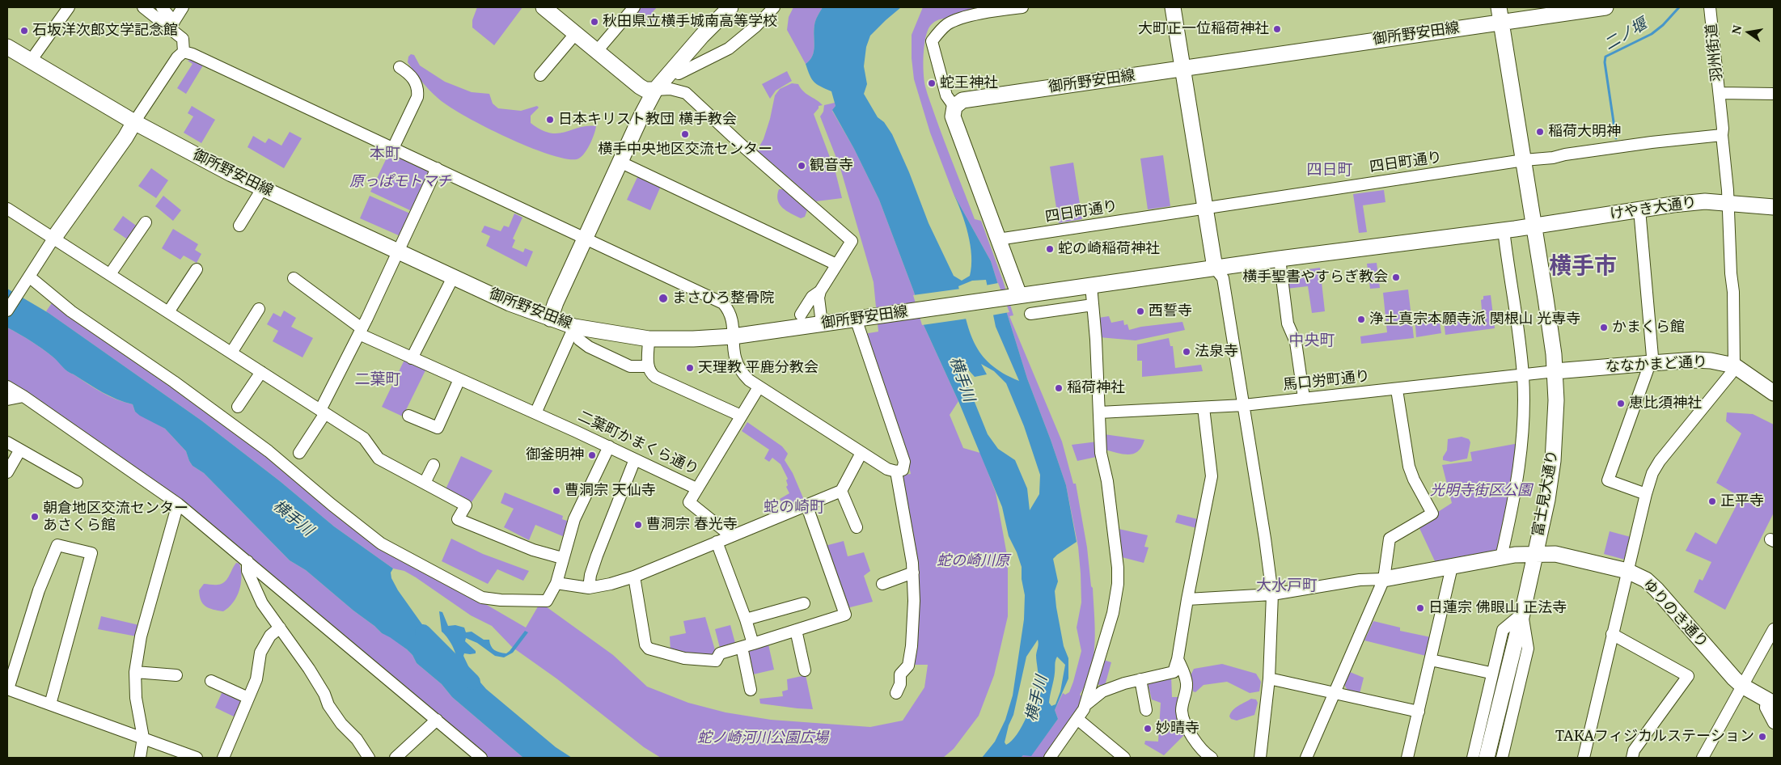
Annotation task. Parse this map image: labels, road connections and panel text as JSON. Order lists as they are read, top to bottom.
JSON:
{
  "streets": {
    "street": [
      "御所野安田線",
      "羽州街道",
      "四日町通り",
      "けやき大通り",
      "ななかまど通り",
      "馬口労町通り",
      "二葉町かまくら通り",
      "富士見大通り",
      "ゆりのき通り"
    ]
  },
  "crossings": [
    ["御所野安田線", "けやき大通り"],
    ["御所野安田線", "富士見大通り"],
    ["四日町通り", "富士見大通り"],
    ["けやき大通り", "富士見大通り"],
    ["ななかまど通り", "馬口労町通り"],
    ["ななかまど通り", "富士見大通り"],
    ["馬口労町通り", "富士見大通り"],
    ["富士見大通り", "ゆりのき通り"]
  ],
  "districts": [
    "本町",
    "四日町",
    "横手市",
    "中央町",
    "二葉町",
    "蛇の崎町",
    "大水戸町"
  ],
  "water": ["二ノ堰", "横手川"],
  "parks": [
    "原っぱモトマチ",
    "光明寺街区公園",
    "蛇の崎川原",
    "蛇ノ崎河川公園広場"
  ],
  "places": [
    "秋田県立横手城南高等学校",
    "大町正一位稲荷神社",
    "石坂洋次郎文学記念館",
    "蛇王神社",
    "日本キリスト教団 横手教会",
    "稲荷大明神",
    "横手中央地区交流センター",
    "観音寺",
    "蛇の崎稲荷神社",
    "横手聖書やすらぎ教会",
    "まさひろ整骨院",
    "西誓寺",
    "浄土真宗本願寺派 関根山 光専寺",
    "かまくら館",
    "法泉寺",
    "天理教 平鹿分教会",
    "稲荷神社",
    "恵比須神社",
    "御釜明神",
    "曹洞宗 天仙寺",
    "正平寺",
    "朝倉地区交流センター あさくら館",
    "曹洞宗 春光寺",
    "日蓮宗 佛眼山 正法寺",
    "妙晴寺",
    "TAKAフィジカルステーション"
  ],
  "north": "left"
}
